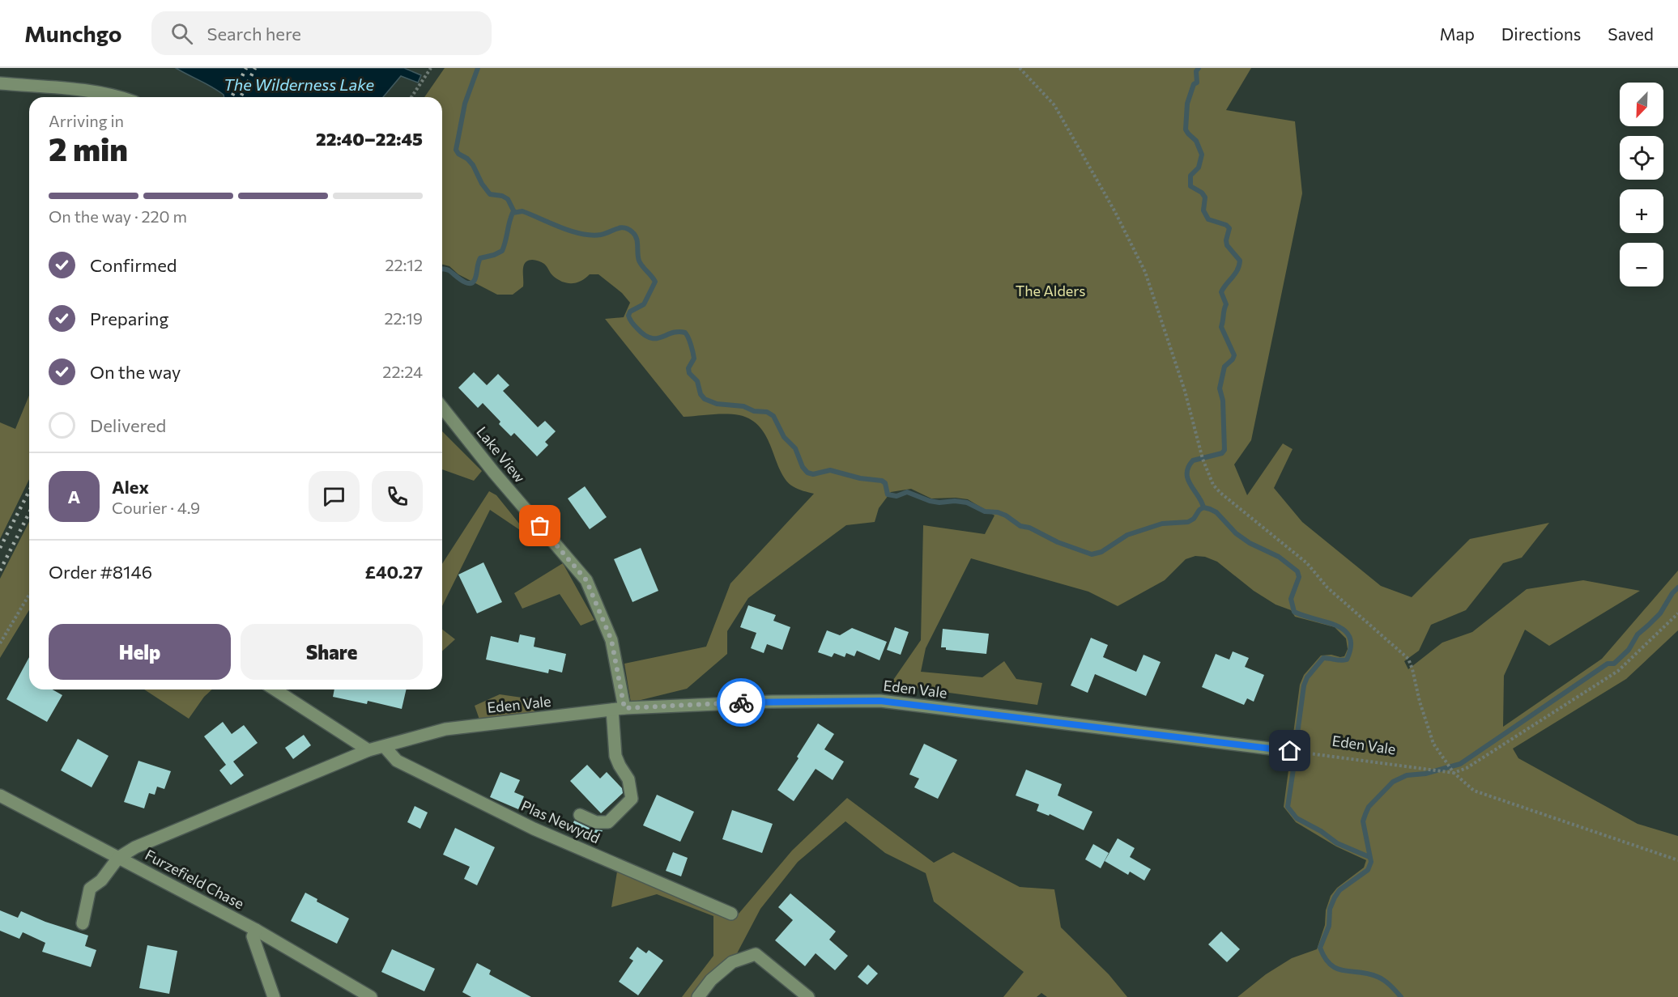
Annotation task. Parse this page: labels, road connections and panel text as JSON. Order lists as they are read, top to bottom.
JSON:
{
  "streets": {
    "street": [
      "Lake View",
      "Eden Vale",
      "Plas Newydd",
      "Furzefield Chase"
    ]
  },
  "crossings": [
    ["Lake View", "Eden Vale"],
    ["Eden Vale", "Plas Newydd"],
    ["Eden Vale", "Furzefield Chase"]
  ],
  "water": ["The Wilderness Lake"],
  "parks": ["The Alders"],
  "north": "bottom left",
  "page": {
    "header": "Munchgo",
    "search": "Search here",
    "nav": ["Map", "Directions", "Saved"],
    "map_buttons": ["+", "−"],
    "heading": ["2 min", "Arriving in", "22:40–22:45"],
    "panel": [
      "Alex",
      "Courier · 4.9",
      "Order #8146",
      "£40.27"
    ],
    "bar": "On the way · 220 m",
    "list": [
      ["Confirmed", "22:12"],
      ["Preparing", "22:19"],
      ["On the way", "22:24"],
      "Delivered"
    ],
    "round": "A",
    "buttons": ["Help", "Share"]
  }
}
